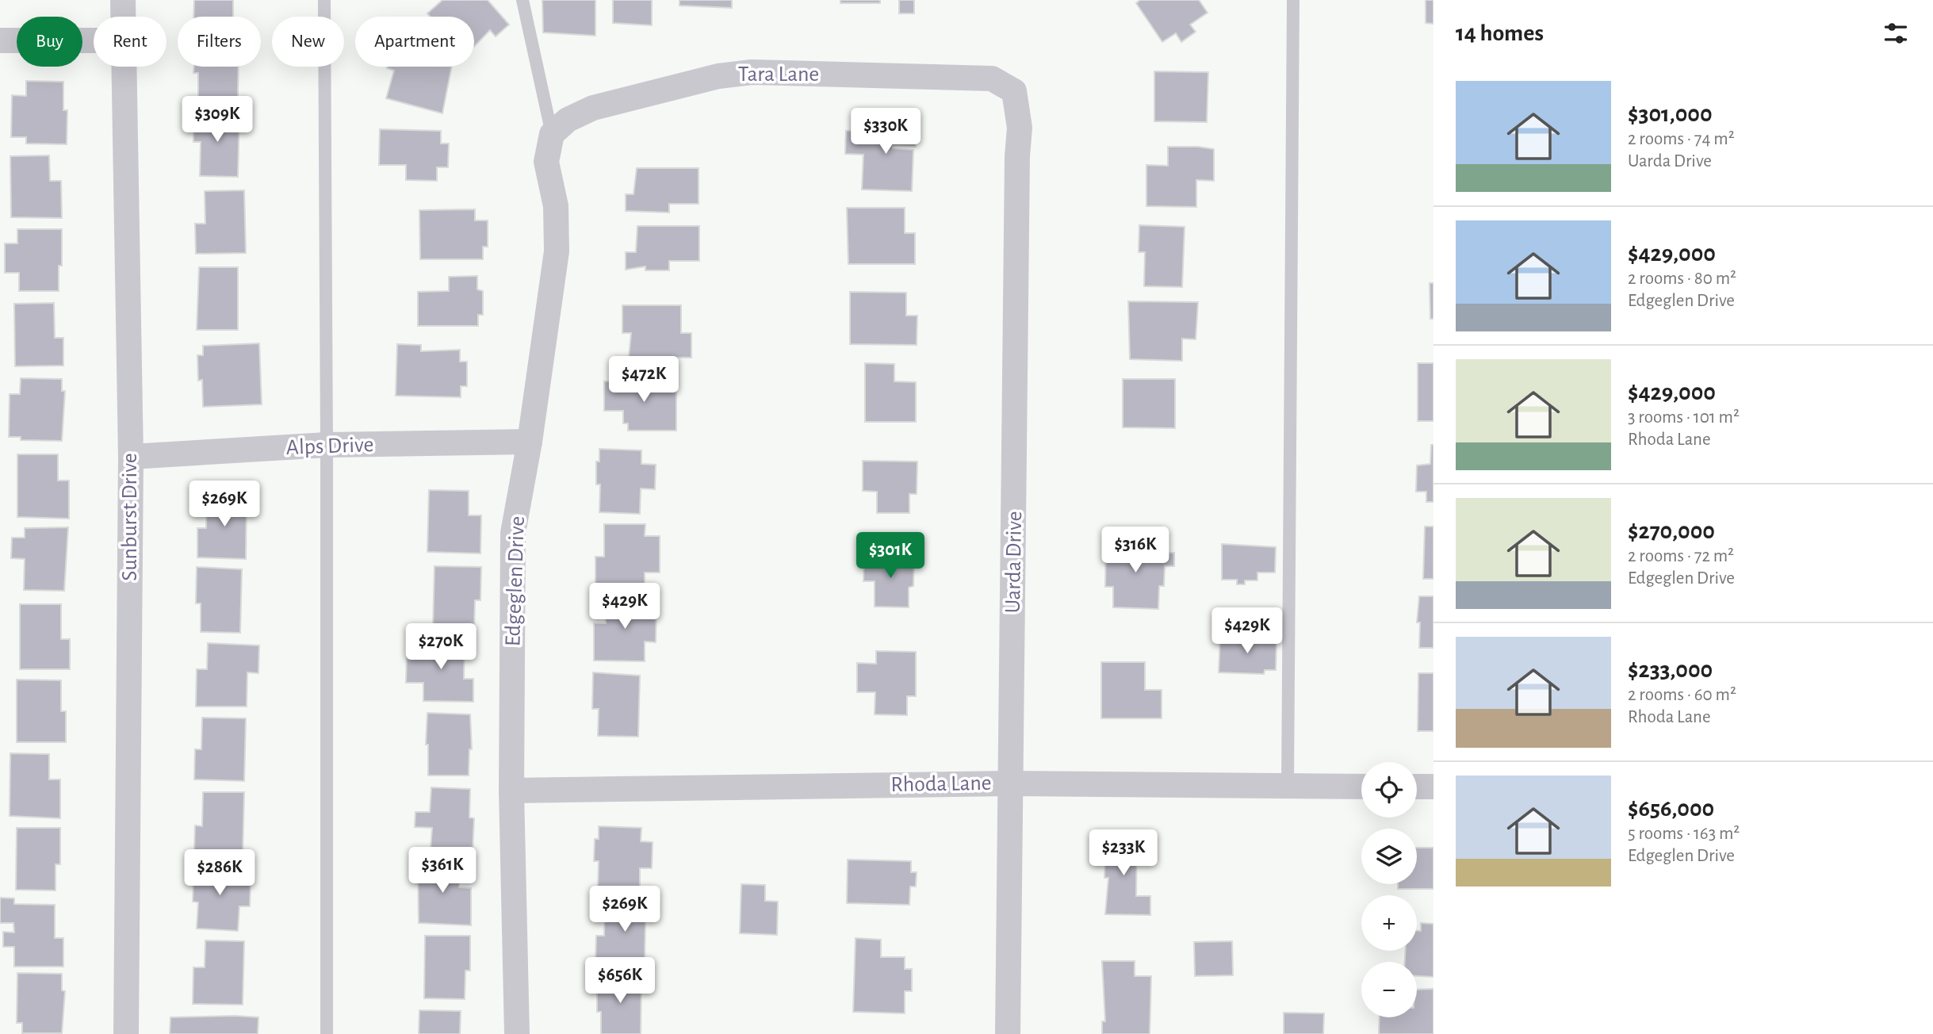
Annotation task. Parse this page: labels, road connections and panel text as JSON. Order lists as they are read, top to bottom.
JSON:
{
  "streets": {
    "street": [
      "Tara Lane",
      "Alps Drive",
      "Sunburst Drive",
      "Uarda Drive",
      "Edgeglen Drive",
      "Rhoda Lane"
    ]
  },
  "crossings": [
    ["Tara Lane", "Uarda Drive"],
    ["Tara Lane", "Edgeglen Drive"],
    ["Alps Drive", "Sunburst Drive"],
    ["Alps Drive", "Edgeglen Drive"],
    ["Uarda Drive", "Rhoda Lane"],
    ["Edgeglen Drive", "Rhoda Lane"]
  ],
  "page": {
    "heading": "14 homes",
    "chip": [
      "Buy",
      "Rent",
      "Filters",
      "New",
      "Apartment"
    ],
    "list": [
      {
        "name": "$301,000",
        "note": "2 rooms · 74 m² · Uarda Drive"
      },
      {
        "name": "$429,000",
        "note": "2 rooms · 80 m² · Edgeglen Drive"
      },
      {
        "name": "$429,000",
        "note": "3 rooms · 101 m² · Rhoda Lane"
      },
      {
        "name": "$270,000",
        "note": "2 rooms · 72 m² · Edgeglen Drive"
      },
      {
        "name": "$233,000",
        "note": "2 rooms · 60 m² · Rhoda Lane"
      },
      {
        "name": "$656,000",
        "note": "5 rooms · 163 m² · Edgeglen Drive"
      }
    ],
    "price": [
      "$309K",
      "$330K",
      "$472K",
      "$269K",
      "$316K",
      "$301K",
      "$429K",
      "$429K",
      "$270K",
      "$233K",
      "$361K",
      "$286K",
      "$269K",
      "$656K"
    ],
    "map_buttons": ["+", "−"]
  }
}
